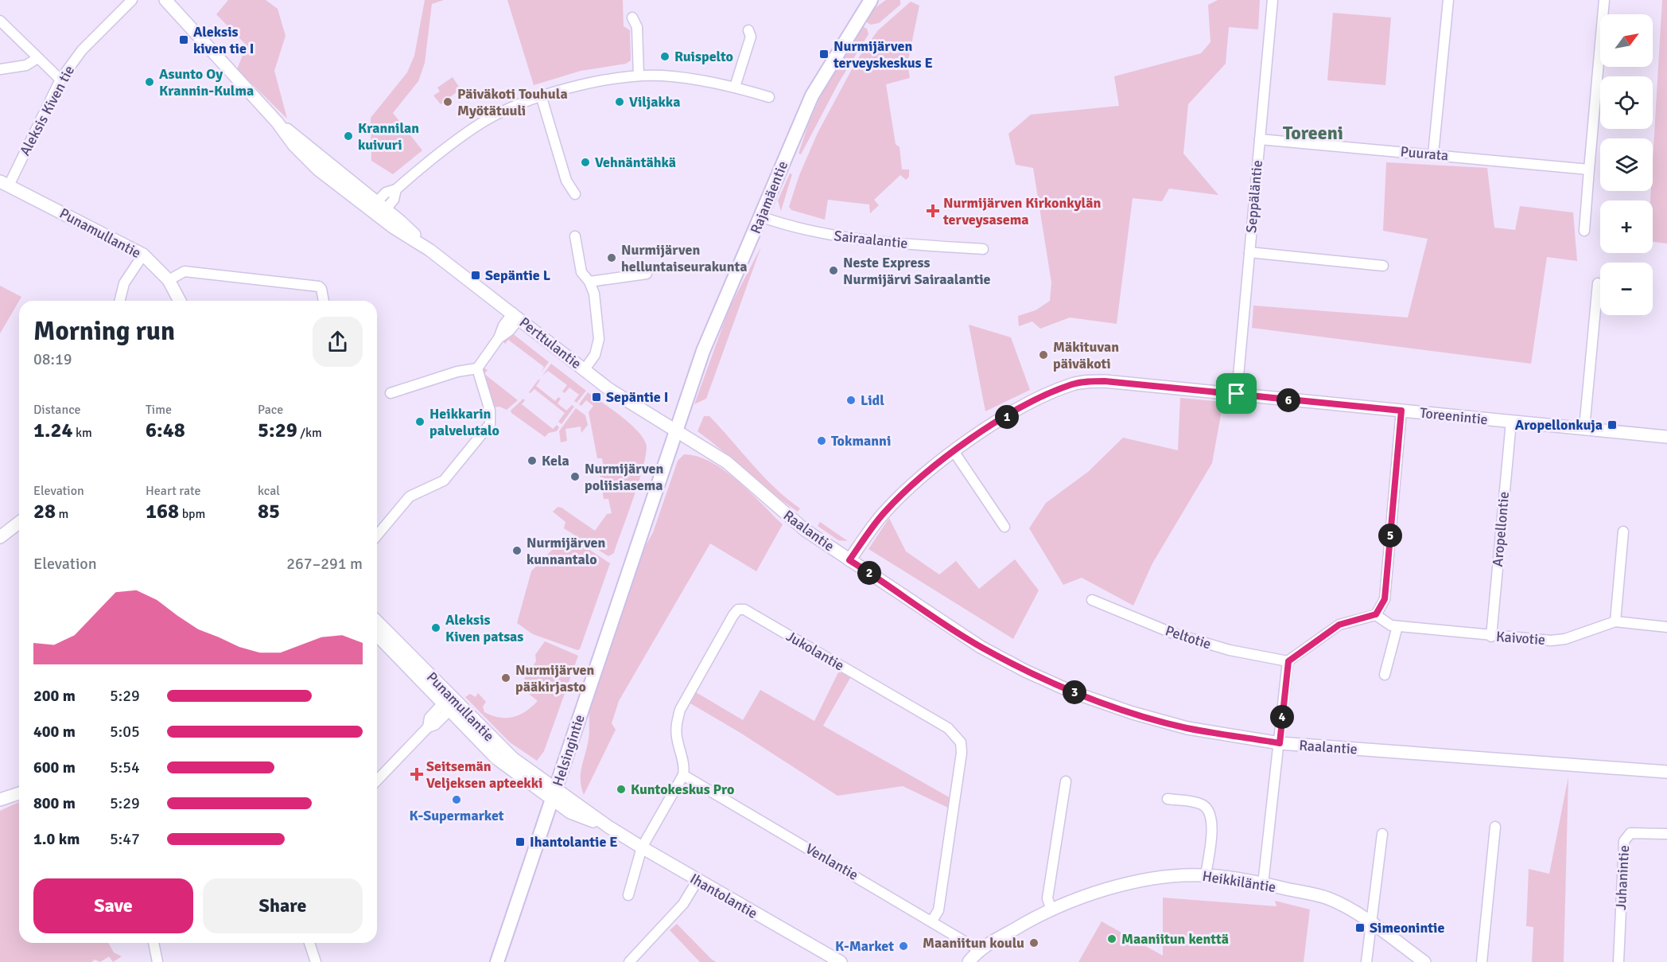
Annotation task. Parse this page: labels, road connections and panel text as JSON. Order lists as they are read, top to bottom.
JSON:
{
  "streets": {
    "main road": ["Rajamäentie", "Helsingintie"],
    "street": [
      "Aleksis Kiven tie",
      "Puurata",
      "Seppäläntie",
      "Punamullantie",
      "Sairaalantie",
      "Perttulantie",
      "Toreenintie",
      "Aropellontie",
      "Raalantie",
      "Peltotie",
      "Kaivotie",
      "Jukolantie",
      "Venlantie",
      "Juhanintie",
      "Heikkiläntie",
      "Ihantolantie"
    ]
  },
  "crossings": [
    ["Aleksis Kiven tie", "Punamullantie"],
    ["Puurata", "Seppäläntie"],
    ["Seppäläntie", "Toreenintie"],
    ["Rajamäentie", "Sairaalantie"],
    ["Rajamäentie", "Perttulantie"],
    ["Rajamäentie", "Raalantie"],
    ["Rajamäentie", "Helsingintie"],
    ["Punamullantie", "Helsingintie"],
    ["Punamullantie", "Ihantolantie"],
    ["Perttulantie", "Raalantie"],
    ["Perttulantie", "Helsingintie"],
    ["Toreenintie", "Aropellontie"],
    ["Toreenintie", "Raalantie"],
    ["Aropellontie", "Kaivotie"],
    ["Raalantie", "Helsingintie"],
    ["Jukolantie", "Venlantie"],
    ["Helsingintie", "Ihantolantie"],
    ["Venlantie", "Heikkiläntie"]
  ],
  "districts": ["Toreeni"],
  "places": {
    "transit": [
      "Aleksis kiven tie I",
      "Nurmijärven terveyskeskus E",
      "Sepäntie L",
      "Sepäntie I",
      "Aropellonkuja",
      "Ihantolantie E",
      "Simeonintie"
    ],
    "other": [
      "Ruispelto",
      "Asunto Oy Krannin-Kulma",
      "Päiväkoti Touhula Myötätuuli",
      "Viljakka",
      "Krannilan kuivuri",
      "Vehnäntähkä",
      "Nurmijärven helluntaiseurakunta",
      "Neste Express Nurmijärvi Sairaalantie",
      "Mäkituvan päiväkoti",
      "Lidl",
      "Heikkarin palvelutalo",
      "Tokmanni",
      "Kela",
      "Nurmijärven poliisiasema",
      "Nurmijärven kunnantalo",
      "Aleksis Kiven patsas",
      "Nurmijärven pääkirjasto",
      "Kuntokeskus Pro",
      "K-Supermarket",
      "Maaniitun kenttä",
      "Maaniitun koulu",
      "K-Market"
    ],
    "health": ["Nurmijärven Kirkonkylän terveysasema", "Seitsemän Veljeksen apteekki"]
  },
  "north": "top right",
  "page": {
    "map_buttons": ["+", "−"],
    "heading": ["Morning run", "08:19"],
    "stats": [
      ["Distance", "1.24 km"],
      ["Time", "6:48"],
      ["Pace", "5:29 /km"],
      ["Elevation", "28 m"],
      ["Heart rate", "168 bpm"],
      ["kcal", "85"]
    ],
    "pins": [
      "6",
      "1",
      "5",
      "2",
      "3",
      "4"
    ],
    "chart": ["Elevation", "267–291 m"],
    "list": [
      {
        "name": "200 m",
        "note": "5:29"
      },
      {
        "name": "400 m",
        "note": "5:05"
      },
      {
        "name": "600 m",
        "note": "5:54"
      },
      {
        "name": "800 m",
        "note": "5:29"
      },
      {
        "name": "1.0 km",
        "note": "5:47"
      }
    ],
    "buttons": ["Save", "Share"]
  }
}
